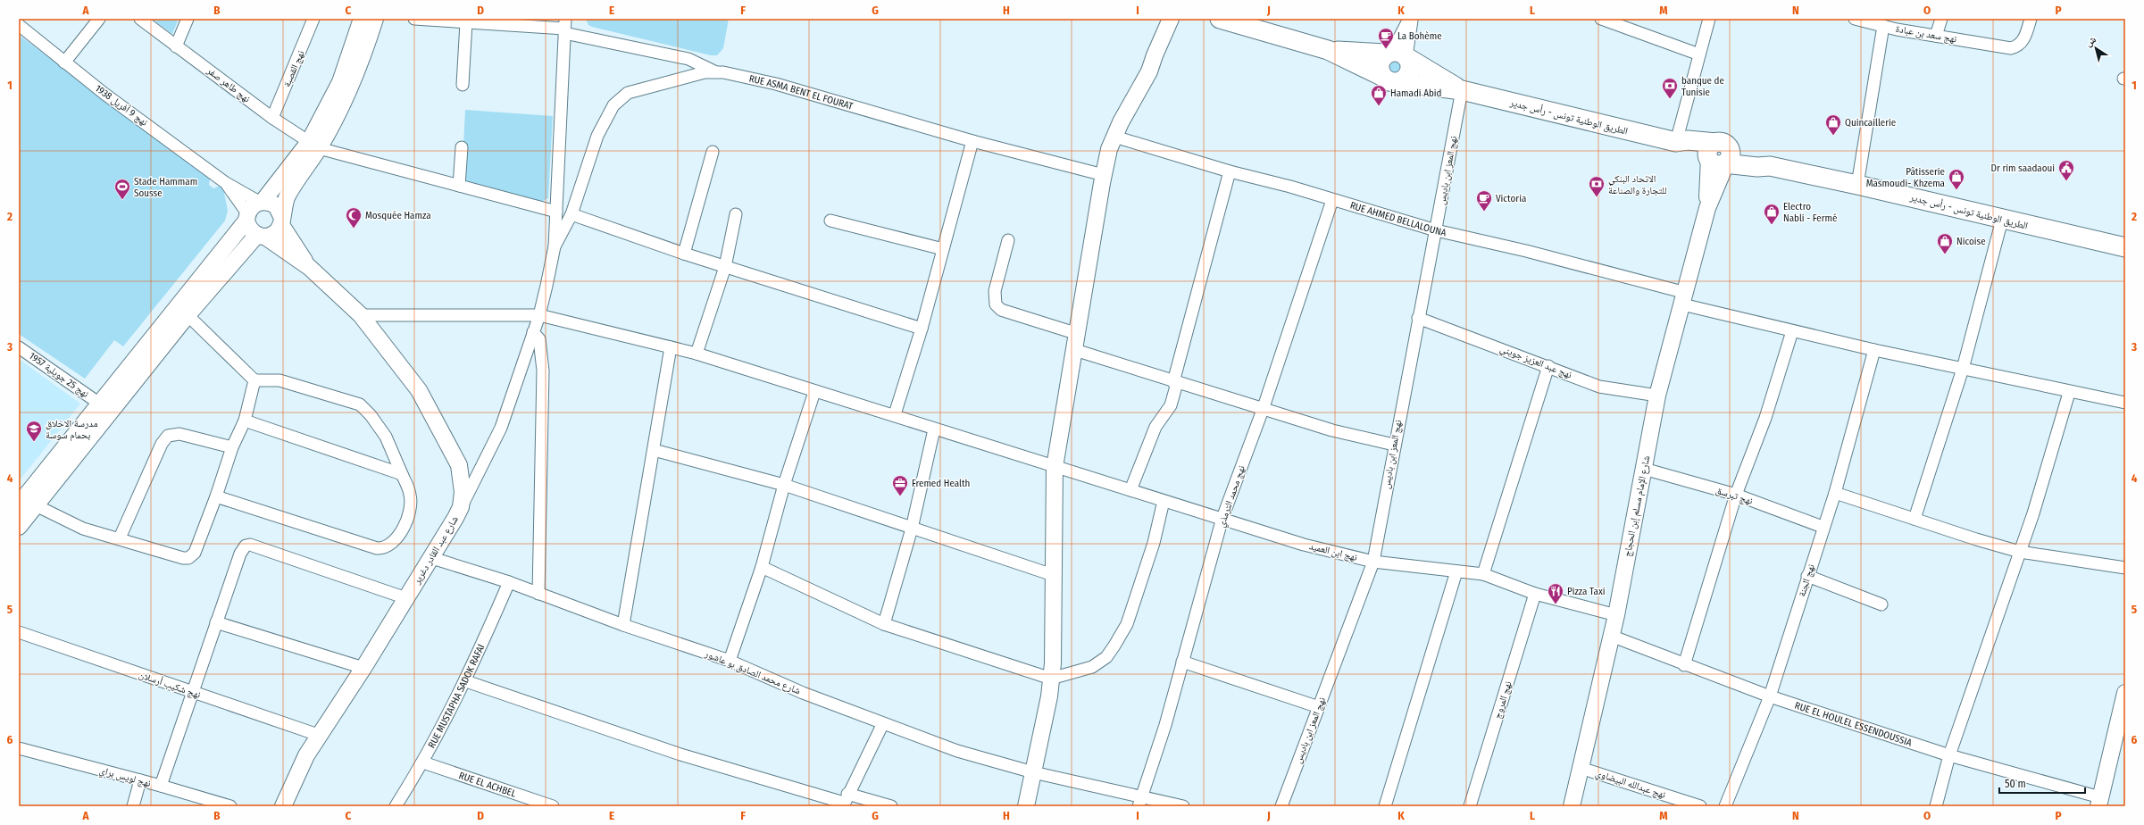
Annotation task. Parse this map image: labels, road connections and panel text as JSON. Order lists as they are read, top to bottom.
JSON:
{
  "streets": {
    "main road": ["الطريق الوطنية تونس - رأس جدير"],
    "street": [
      "نهج سعد بن عبادة",
      "نهج القصبة",
      "نهج طاهر صفر",
      "RUE ASMA BENT EL FOURAT",
      "نهج 9 أفريل 1938",
      "نهج المعز ابن باديس",
      "RUE AHMED BELLALOUNA",
      "نهج عبد العزيز جويني",
      "نهج 25 جويلية 1957",
      "نهج تبرسق",
      "نهج محمد الترمذي",
      "شارع اﻹمام مسلم إبن الحجاج",
      "شارع عبد القادر دغرير",
      "نهج ابن العميد",
      "نهج الجنة",
      "شارع محمد الصادق بو عاشور",
      "نهج شكيب أرسلان",
      "RUE MUSTAPHA SADOK RAFAI",
      "نهج المروج",
      "RUE EL HOULEL ESSENDOUSSIA",
      "نهج لويس براي",
      "RUE EL ACHBEL",
      "نهج عبدالله البيضاوي"
    ]
  },
  "crossings": [
    ["نهج القصبة", "نهج طاهر صفر"],
    ["الطريق الوطنية تونس - رأس جدير", "نهج المعز ابن باديس"],
    ["الطريق الوطنية تونس - رأس جدير", "شارع اﻹمام مسلم إبن الحجاج"],
    ["نهج المعز ابن باديس", "RUE AHMED BELLALOUNA"],
    ["نهج المعز ابن باديس", "نهج عبد العزيز جويني"],
    ["نهج المعز ابن باديس", "نهج ابن العميد"],
    ["RUE AHMED BELLALOUNA", "نهج محمد الترمذي"],
    ["RUE AHMED BELLALOUNA", "شارع اﻹمام مسلم إبن الحجاج"],
    ["RUE AHMED BELLALOUNA", "نهج الجنة"],
    ["نهج عبد العزيز جويني", "شارع اﻹمام مسلم إبن الحجاج"],
    ["نهج تبرسق", "شارع اﻹمام مسلم إبن الحجاج"],
    ["نهج تبرسق", "نهج الجنة"],
    ["نهج محمد الترمذي", "نهج ابن العميد"],
    ["نهج محمد الترمذي", "شارع محمد الصادق بو عاشور"],
    ["شارع اﻹمام مسلم إبن الحجاج", "نهج ابن العميد"],
    ["شارع اﻹمام مسلم إبن الحجاج", "RUE EL HOULEL ESSENDOUSSIA"],
    ["شارع اﻹمام مسلم إبن الحجاج", "نهج عبدالله البيضاوي"],
    ["شارع عبد القادر دغرير", "نهج ابن العميد"],
    ["شارع عبد القادر دغرير", "شارع محمد الصادق بو عاشور"],
    ["شارع عبد القادر دغرير", "نهج شكيب أرسلان"],
    ["نهج ابن العميد", "نهج المروج"],
    ["نهج الجنة", "RUE EL HOULEL ESSENDOUSSIA"],
    ["شارع محمد الصادق بو عاشور", "RUE MUSTAPHA SADOK RAFAI"],
    ["RUE MUSTAPHA SADOK RAFAI", "RUE EL ACHBEL"]
  ],
  "places": {
    "cafe": ["La Bohème", "Victoria"],
    "bank": ["banque de Tunisie", "الاتحاد البنكي للتجارة والصناعة"],
    "shop": [
      "Hamadi Abid",
      "Quincaillerie",
      "Pâtisserie Masmoudi- Khzema",
      "Electro Nabli - Fermé",
      "Nicoise"
    ],
    "public building": ["Dr rim saadaoui"],
    "sports": ["Stade Hammam Sousse"],
    "mosque": ["Mosquée Hamza"],
    "school or university": ["مدرسة الاخلاق بحمام سوسة"],
    "office": ["Fremed Health"],
    "restaurant": ["Pizza Taxi"]
  },
  "scale_bar": "50 m",
  "north": "top left",
  "grid": {
    "columns": [
      "A",
      "B",
      "C",
      "D",
      "E",
      "F",
      "G",
      "H",
      "I",
      "J",
      "K",
      "L",
      "M",
      "N",
      "O",
      "P"
    ],
    "rows": [
      "1",
      "2",
      "3",
      "4",
      "5",
      "6"
    ]
  }
}
